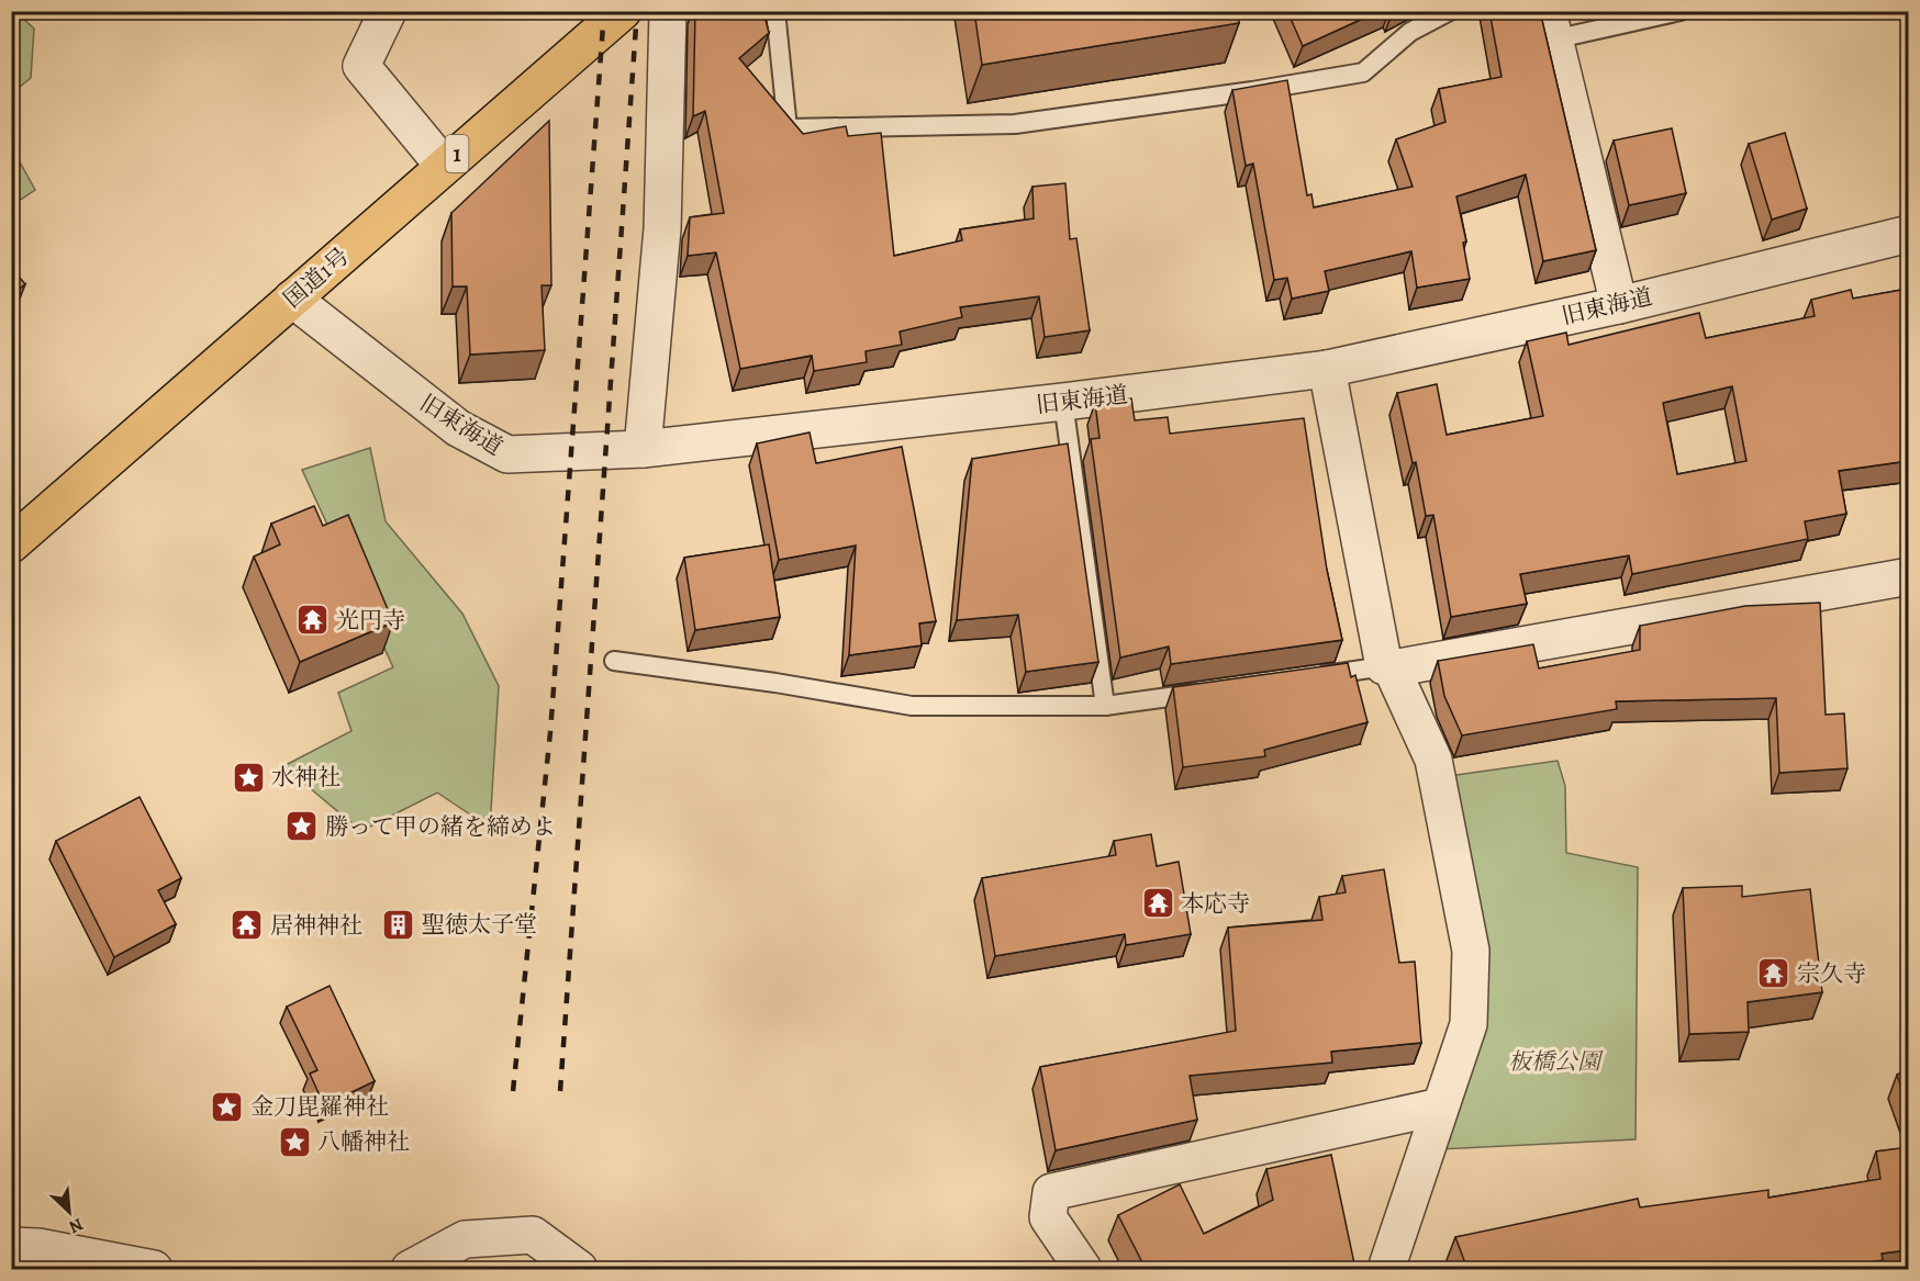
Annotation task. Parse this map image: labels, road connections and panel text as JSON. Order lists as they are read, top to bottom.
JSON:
{
  "streets": {
    "highway": ["1", "国道1号"],
    "street": ["旧東海道"]
  },
  "crossings": [
    ["国道1号", "旧東海道"]
  ],
  "parks": ["板橋公園"],
  "places": {
    "temple": [
      "光円寺",
      "本応寺",
      "居神神社",
      "宗久寺"
    ],
    "place": [
      "水神社",
      "勝って甲の緒を締めよ",
      "金刀毘羅神社",
      "八幡神社"
    ],
    "building": ["聖徳太子堂"]
  },
  "north": "bottom right"
}
